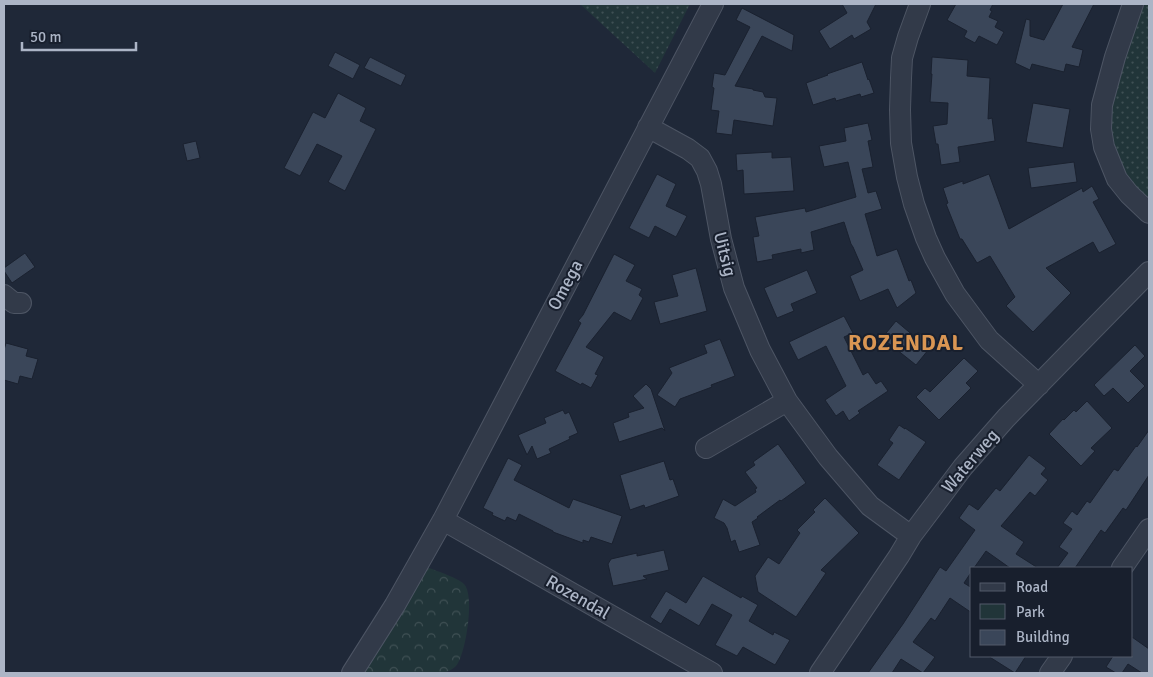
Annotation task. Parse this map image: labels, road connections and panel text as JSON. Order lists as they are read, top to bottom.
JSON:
{
  "streets": {
    "street": [
      "Uitsig",
      "Omega",
      "Waterweg",
      "Rozendal"
    ]
  },
  "crossings": [
    ["Uitsig", "Omega"],
    ["Uitsig", "Waterweg"],
    ["Omega", "Rozendal"]
  ],
  "districts": ["ROZENDAL"],
  "legend": ["Road", "Park", "Building"],
  "scale_bar": "50 m"
}
